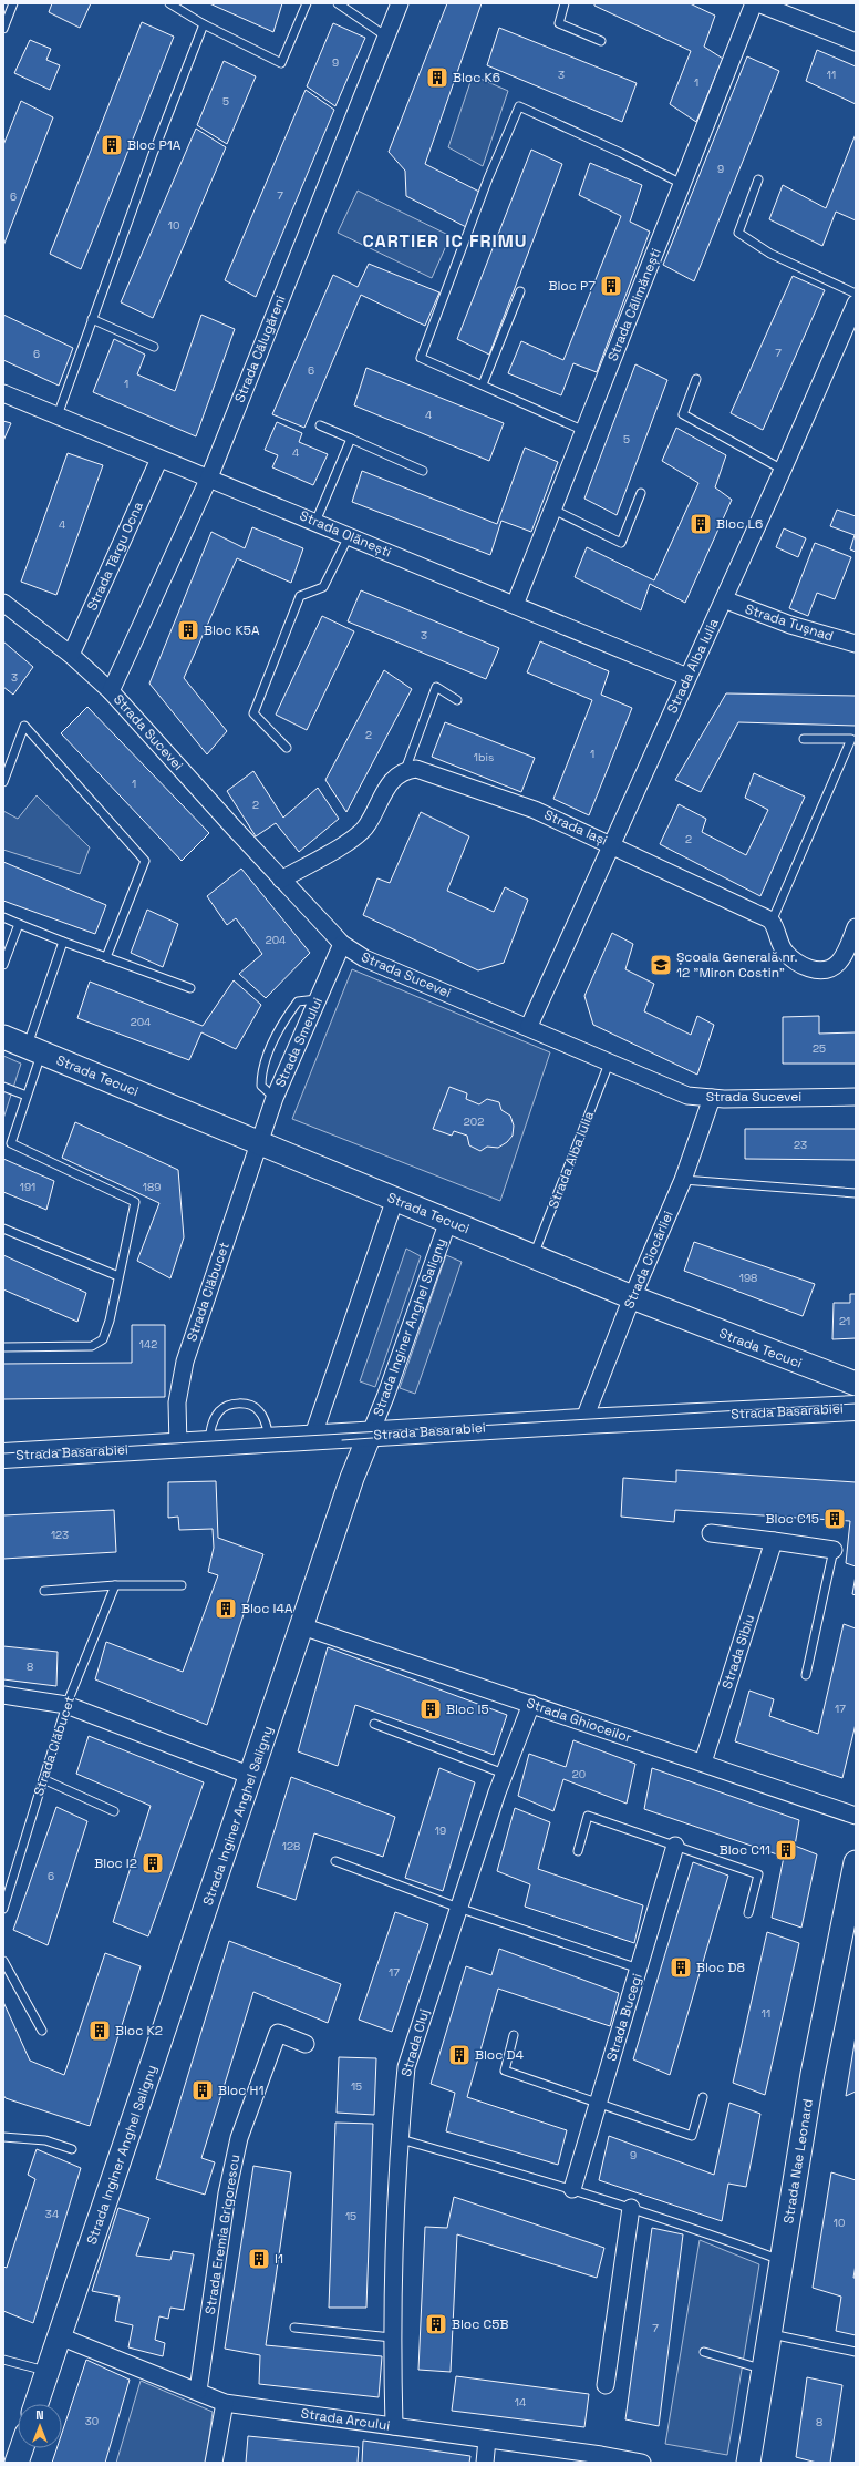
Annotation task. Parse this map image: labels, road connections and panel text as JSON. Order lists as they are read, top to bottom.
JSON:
{
  "streets": {
    "main road": [
      "Strada Tecuci",
      "Strada Inginer Anghel Saligny",
      "Strada Basarabiei",
      "Strada Nae Leonard"
    ],
    "street": [
      "Strada Călimănești",
      "Strada Călugăreni",
      "Strada Olănești",
      "Strada Târgu Ocna",
      "Strada Tușnad",
      "Strada Alba Iulia",
      "Strada Sucevei",
      "Strada Iași",
      "Strada Smeului",
      "Strada Ciocârliei",
      "Strada Clăbucet",
      "Strada Sibiu",
      "Strada Ghioceilor",
      "Strada Bucegi",
      "Strada Cluj",
      "Strada Eremia Grigorescu",
      "Strada Arcului"
    ]
  },
  "crossings": [
    ["Strada Călimănești", "Strada Olănești"],
    ["Strada Călugăreni", "Strada Olănești"],
    ["Strada Călugăreni", "Strada Sucevei"],
    ["Strada Olănești", "Strada Târgu Ocna"],
    ["Strada Olănești", "Strada Alba Iulia"],
    ["Strada Târgu Ocna", "Strada Sucevei"],
    ["Strada Tușnad", "Strada Alba Iulia"],
    ["Strada Alba Iulia", "Strada Sucevei"],
    ["Strada Alba Iulia", "Strada Iași"],
    ["Strada Alba Iulia", "Strada Tecuci"],
    ["Strada Sucevei", "Strada Smeului"],
    ["Strada Sucevei", "Strada Ciocârliei"],
    ["Strada Smeului", "Strada Tecuci"],
    ["Strada Smeului", "Strada Clăbucet"],
    ["Strada Tecuci", "Strada Ciocârliei"],
    ["Strada Tecuci", "Strada Clăbucet"],
    ["Strada Tecuci", "Strada Inginer Anghel Saligny"],
    ["Strada Ciocârliei", "Strada Basarabiei"],
    ["Strada Clăbucet", "Strada Basarabiei"],
    ["Strada Inginer Anghel Saligny", "Strada Basarabiei"],
    ["Strada Inginer Anghel Saligny", "Strada Ghioceilor"],
    ["Strada Inginer Anghel Saligny", "Strada Arcului"],
    ["Strada Sibiu", "Strada Ghioceilor"],
    ["Strada Ghioceilor", "Strada Cluj"],
    ["Strada Cluj", "Strada Arcului"],
    ["Strada Eremia Grigorescu", "Strada Arcului"]
  ],
  "districts": ["CARTIER IC FRIMU"],
  "places": {
    "building": [
      "Bloc K6",
      "Bloc P1A",
      "Bloc P7",
      "Bloc L6",
      "Bloc K5A",
      "Bloc C15",
      "Bloc I4A",
      "Bloc I5",
      "Bloc C11",
      "Bloc I2",
      "Bloc D8",
      "Bloc K2",
      "Bloc D4",
      "Bloc H1",
      "I1",
      "Bloc C5B"
    ],
    "school or university": ["Școala Generală nr. 12 \"Miron Costin\""]
  },
  "house_numbers": [
    "9",
    "3",
    "11",
    "1",
    "5",
    "9",
    "7",
    "6",
    "10",
    "7",
    "6",
    "6",
    "1",
    "4",
    "5",
    "4",
    "4",
    "3",
    "3",
    "2",
    "1",
    "1bis",
    "1",
    "2",
    "2",
    "204",
    "204",
    "25",
    "202",
    "23",
    "191",
    "189",
    "198",
    "21",
    "142",
    "123",
    "8",
    "17",
    "20",
    "19",
    "128",
    "6",
    "17",
    "11",
    "15",
    "9",
    "34",
    "15",
    "10",
    "7",
    "14",
    "30",
    "8"
  ],
  "north": "top"
}
